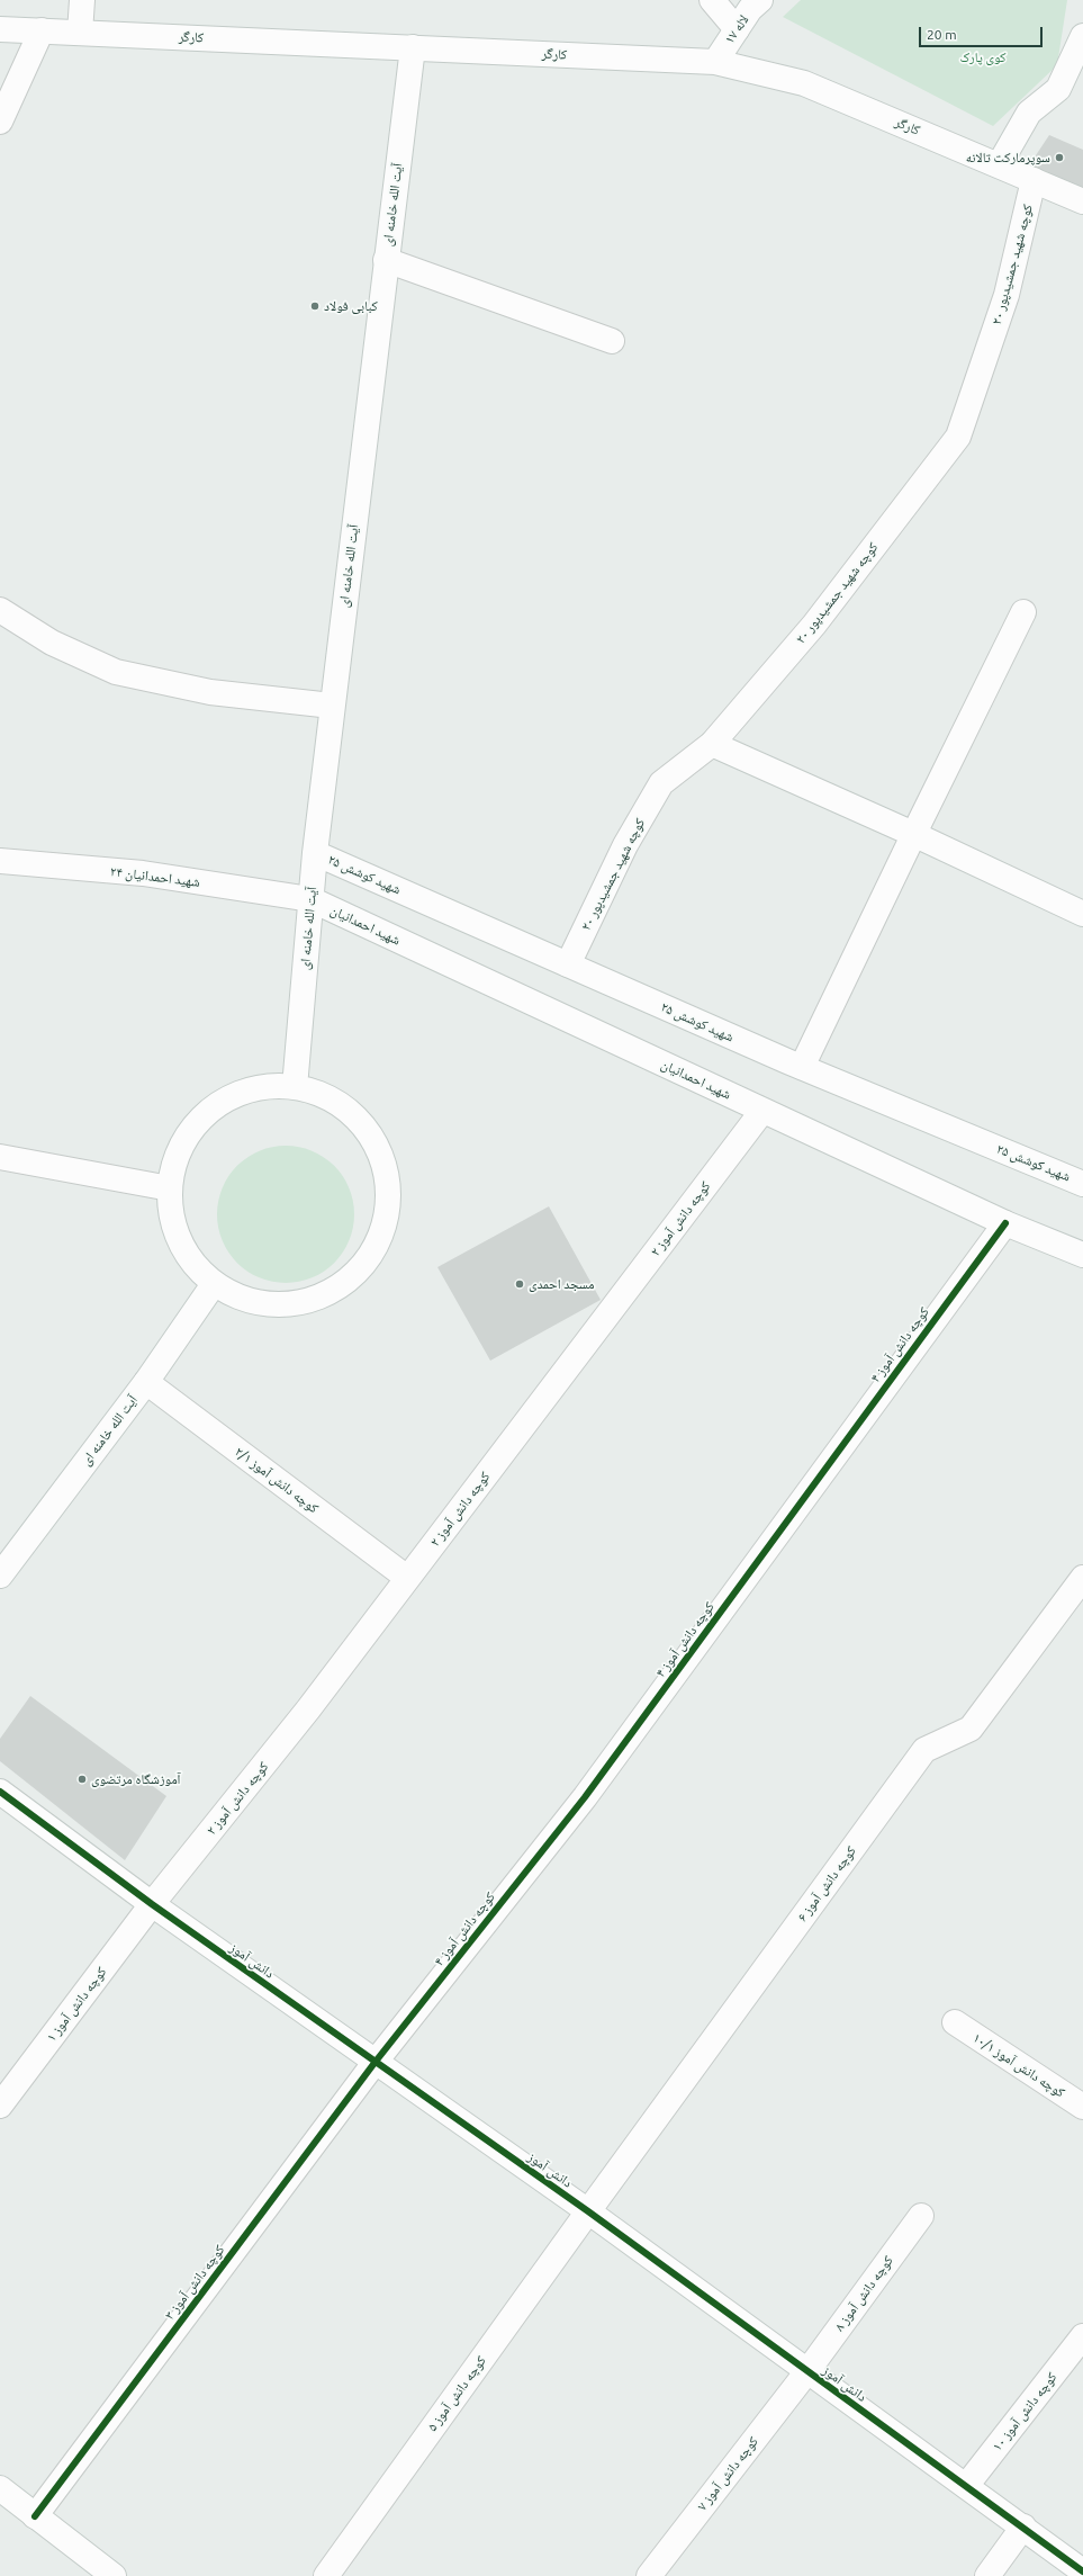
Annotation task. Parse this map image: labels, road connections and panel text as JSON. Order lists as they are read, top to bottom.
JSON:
{
  "streets": {
    "street": [
      "لاله ۱۷",
      "کارگر",
      "آیت الله خامنه ای",
      "کوچه شهید جمشیدپور ۲۰",
      "شهید کوشش ۲۵",
      "شهید احمدانیان ۲۴",
      "شهید احمدانیان",
      "کوچه دانش آموز ۲",
      "کوچه دانش آموز ۴",
      "کوچه دانش آموز ۲/۱",
      "کوچه دانش آموز ۶",
      "دانش آموز",
      "کوچه دانش آموز ۱",
      "کوچه دانش آموز ۱۰/۱",
      "کوچه دانش آموز ۳",
      "کوچه دانش آموز ۸",
      "کوچه دانش آموز ۵",
      "کوچه دانش آموز ۱۰",
      "کوچه دانش آموز ۷"
    ]
  },
  "crossings": [
    ["لاله ۱۷", "کارگر"],
    ["کارگر", "آیت الله خامنه ای"],
    ["کارگر", "کوچه شهید جمشیدپور ۲۰"],
    ["آیت الله خامنه ای", "شهید کوشش ۲۵"],
    ["آیت الله خامنه ای", "شهید احمدانیان ۲۴"],
    ["آیت الله خامنه ای", "شهید احمدانیان"],
    ["آیت الله خامنه ای", "کوچه دانش آموز ۲/۱"],
    ["کوچه شهید جمشیدپور ۲۰", "شهید کوشش ۲۵"],
    ["شهید احمدانیان ۲۴", "شهید احمدانیان"],
    ["شهید احمدانیان", "کوچه دانش آموز ۲"],
    ["شهید احمدانیان", "کوچه دانش آموز ۴"],
    ["کوچه دانش آموز ۲", "کوچه دانش آموز ۲/۱"],
    ["کوچه دانش آموز ۲", "دانش آموز"],
    ["کوچه دانش آموز ۲", "کوچه دانش آموز ۱"],
    ["کوچه دانش آموز ۴", "دانش آموز"],
    ["کوچه دانش آموز ۴", "کوچه دانش آموز ۳"],
    ["کوچه دانش آموز ۶", "دانش آموز"],
    ["کوچه دانش آموز ۶", "کوچه دانش آموز ۵"],
    ["دانش آموز", "کوچه دانش آموز ۱"],
    ["دانش آموز", "کوچه دانش آموز ۳"],
    ["دانش آموز", "کوچه دانش آموز ۸"],
    ["دانش آموز", "کوچه دانش آموز ۵"],
    ["دانش آموز", "کوچه دانش آموز ۱۰"],
    ["دانش آموز", "کوچه دانش آموز ۷"],
    ["کوچه دانش آموز ۸", "کوچه دانش آموز ۷"]
  ],
  "parks": ["کوی پارک"],
  "places": [
    "سوپرمارکت تالانه",
    "کبابی فولاد",
    "مسجد احمدی",
    "آموزشگاه مرتضوی"
  ],
  "scale_bar": "20 m"
}
